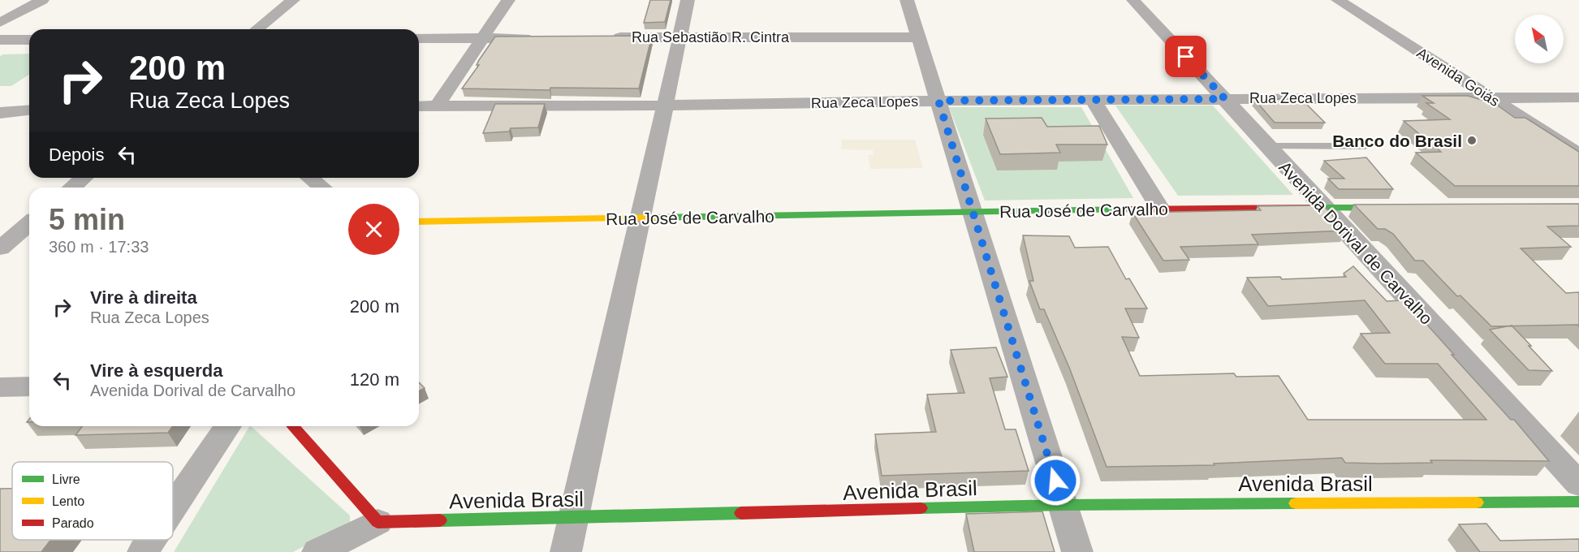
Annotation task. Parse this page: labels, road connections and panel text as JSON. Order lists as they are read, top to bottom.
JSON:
{
  "streets": {
    "street": [
      "Rua Sebastião R. Cintra",
      "Avenida Goiás",
      "Rua Zeca Lopes",
      "Rua José de Carvalho",
      "Avenida Dorival de Carvalho",
      "Avenida Brasil"
    ]
  },
  "crossings": [
    ["Avenida Goiás", "Rua Zeca Lopes"],
    ["Rua Zeca Lopes", "Avenida Dorival de Carvalho"],
    ["Rua José de Carvalho", "Avenida Dorival de Carvalho"]
  ],
  "places": ["Banco do Brasil"],
  "legend": ["Livre", "Lento", "Parado"],
  "north": "top left",
  "page": {
    "turn": ["200 m", "Rua Zeca Lopes"],
    "then": "Depois",
    "heading": ["5 min", "360 m · 17:33"],
    "list": [
      {
        "name": "Vire à direita",
        "note": "Rua Zeca Lopes",
        "value": "200 m"
      },
      {
        "name": "Vire à esquerda",
        "note": "Avenida Dorival de Carvalho",
        "value": "120 m"
      }
    ]
  }
}
